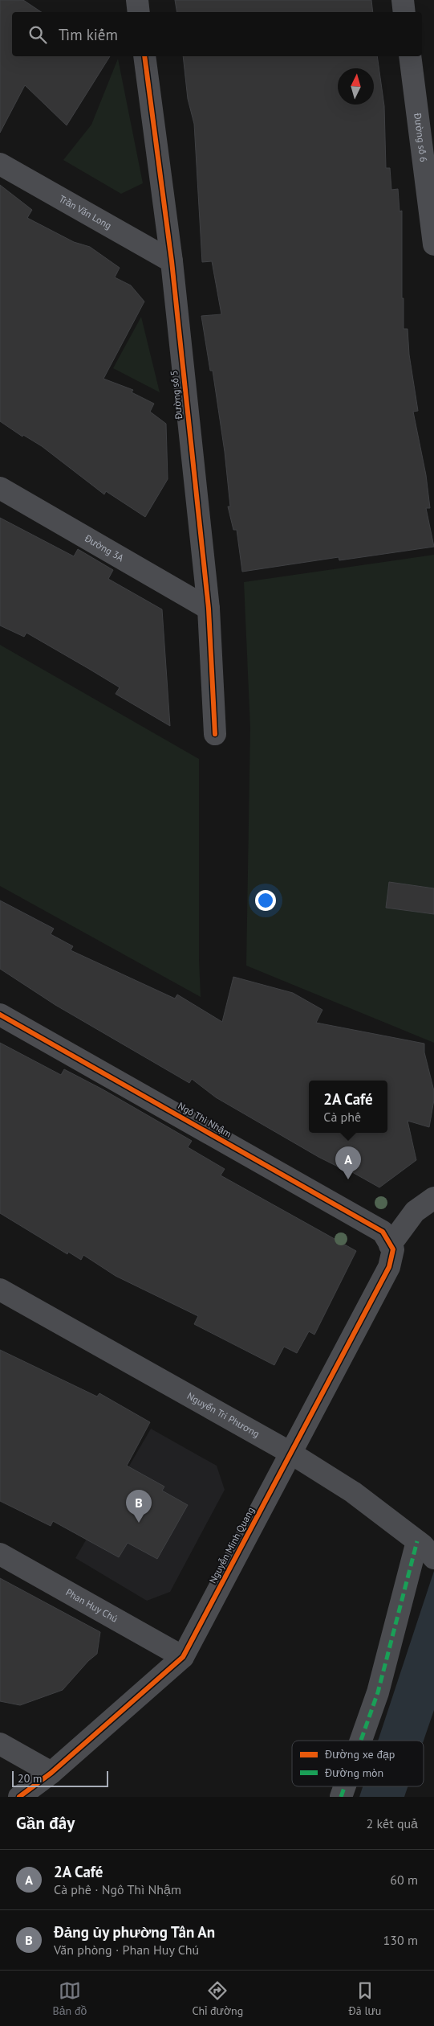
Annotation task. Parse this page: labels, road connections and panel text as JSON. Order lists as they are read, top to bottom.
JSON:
{
  "streets": {
    "street": [
      "Đường số 6",
      "Trần Văn Long",
      "Đường số 5",
      "Đường 3A",
      "Ngô Thì Nhậm",
      "Nguyển Tri Phương",
      "Nguyễn Minh Quang",
      "Phan Huy Chú"
    ]
  },
  "crossings": [
    ["Trần Văn Long", "Đường số 5"],
    ["Đường số 5", "Đường 3A"],
    ["Ngô Thì Nhậm", "Nguyễn Minh Quang"],
    ["Nguyển Tri Phương", "Nguyễn Minh Quang"],
    ["Nguyễn Minh Quang", "Phan Huy Chú"]
  ],
  "legend": ["Đường xe đạp", "Đường mòn"],
  "scale_bar": "20 m",
  "north": "top",
  "page": {
    "search": "Tìm kiếm",
    "popup": ["2A Café", "Cà phê"],
    "pins": ["A", "B"],
    "scale": "20 m",
    "heading": ["Gần đây", "2 kết quả"],
    "list": [
      {
        "mark": "A",
        "name": "2A Café",
        "note": "Cà phê · Ngô Thì Nhậm",
        "value": "60 m"
      },
      {
        "mark": "B",
        "name": "Đảng ủy phường Tân An",
        "note": "Văn phòng · Phan Huy Chú",
        "value": "130 m"
      }
    ],
    "nav": ["Bản đồ", "Chỉ đường", "Đã lưu"]
  }
}
